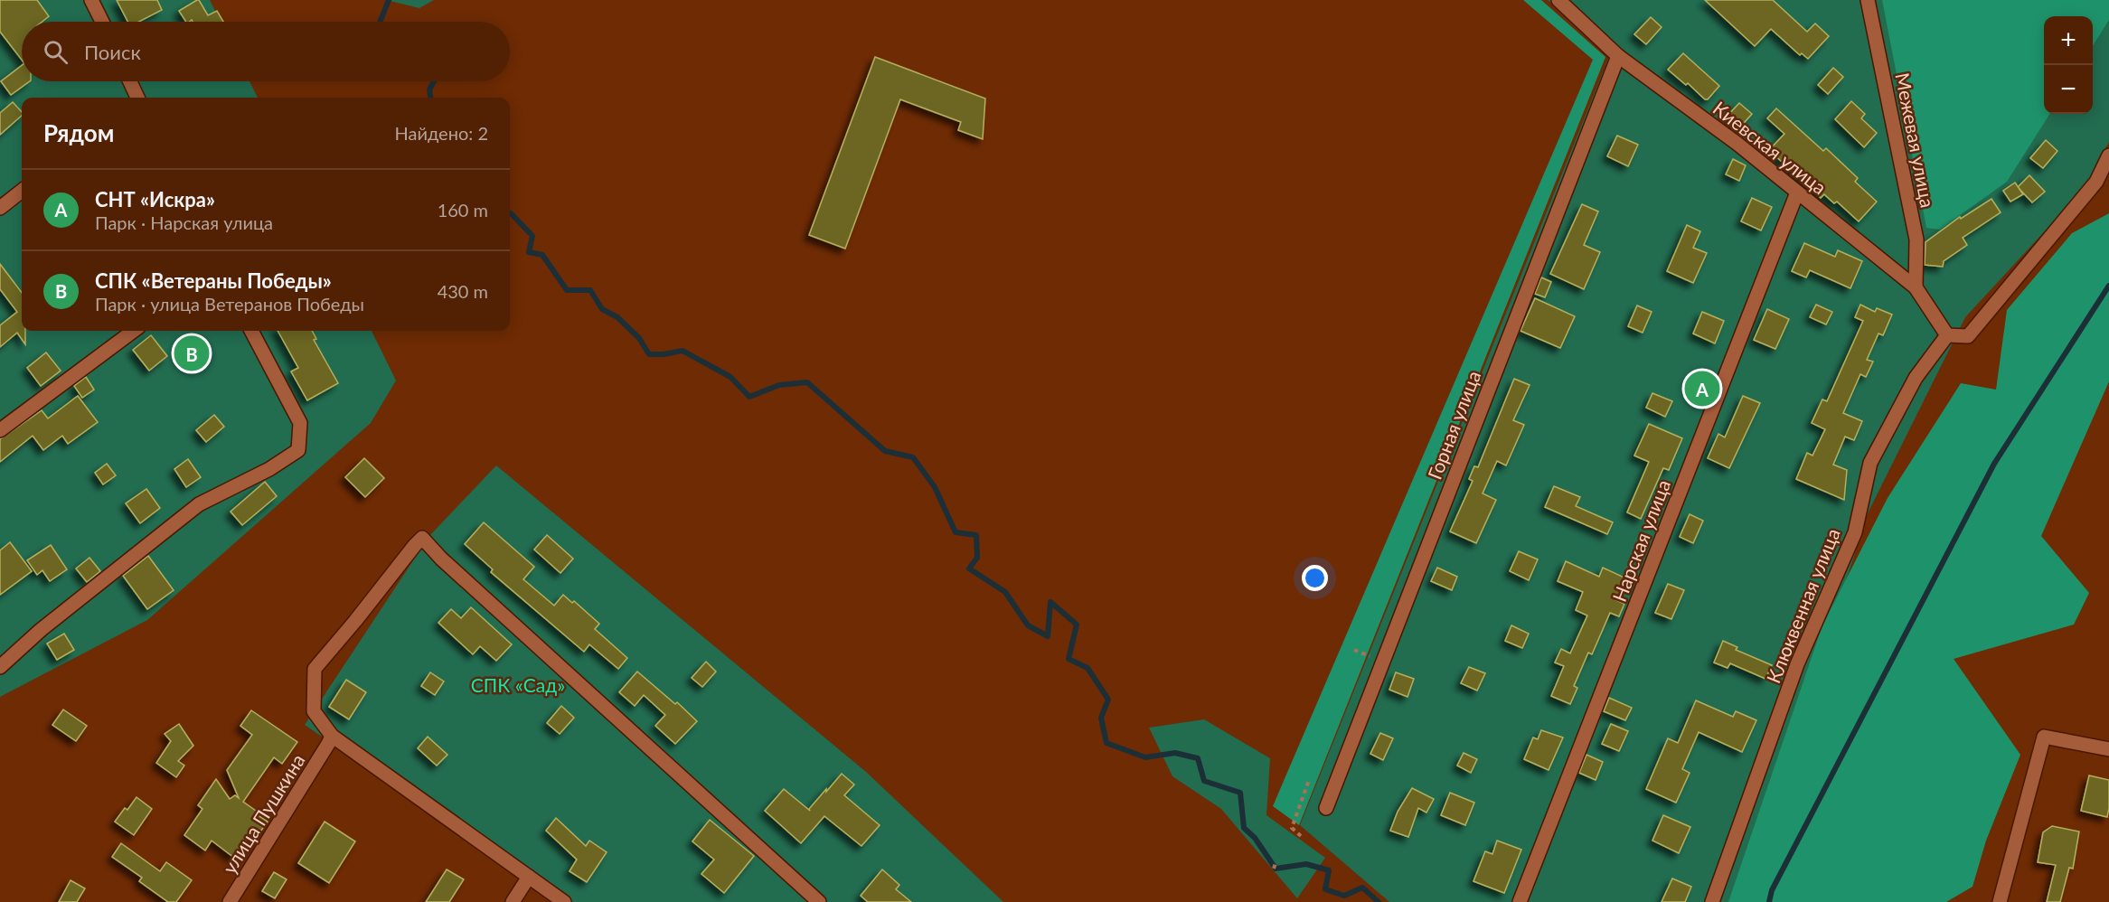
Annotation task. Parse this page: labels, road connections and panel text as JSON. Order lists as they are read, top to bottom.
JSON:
{
  "streets": {
    "street": [
      "Межевая улица",
      "Киевская улица",
      "Горная улица",
      "Нарская улица",
      "Клюквенная улица",
      "улица Пушкина"
    ]
  },
  "crossings": [
    ["Межевая улица", "Киевская улица"],
    ["Киевская улица", "Горная улица"],
    ["Киевская улица", "Нарская улица"],
    ["Киевская улица", "Клюквенная улица"]
  ],
  "parks": ["СПК «Сад»"],
  "page": {
    "map_buttons": ["+", "−"],
    "search": "Поиск",
    "heading": ["Рядом", "Найдено: 2"],
    "list": [
      {
        "mark": "A",
        "name": "СНТ «Искра»",
        "note": "Парк · Нарская улица",
        "value": "160 m"
      },
      {
        "mark": "B",
        "name": "СПК «Ветераны Победы»",
        "note": "Парк · улица Ветеранов Победы",
        "value": "430 m"
      }
    ],
    "pins": ["B", "A"]
  }
}
